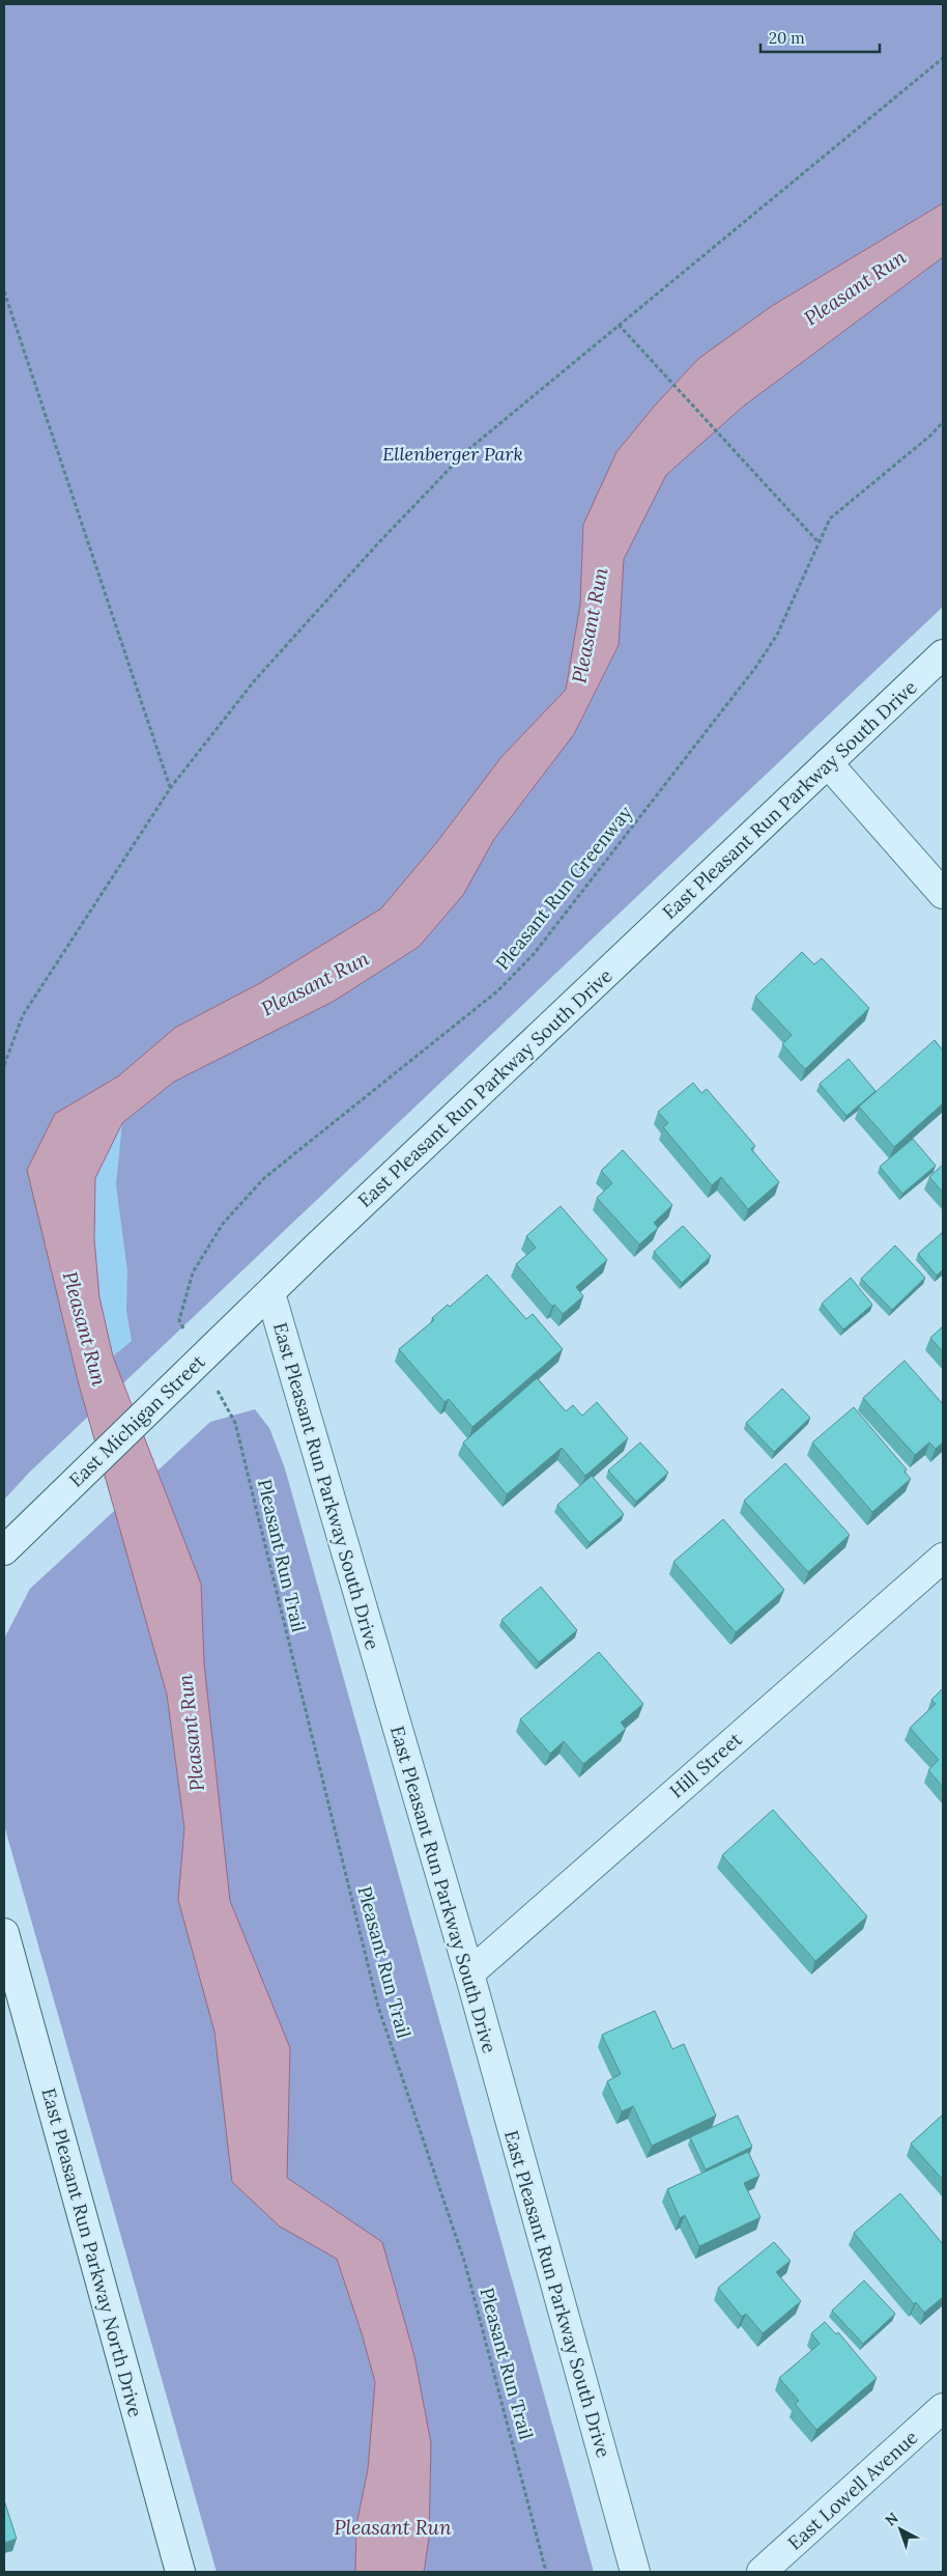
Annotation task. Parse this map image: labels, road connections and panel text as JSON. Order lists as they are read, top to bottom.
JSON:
{
  "streets": {
    "street": [
      "East Pleasant Run Parkway South Drive",
      "East Michigan Street",
      "Hill Street",
      "East Pleasant Run Parkway North Drive",
      "East Lowell Avenue"
    ],
    "path": ["Pleasant Run Greenway", "Pleasant Run Trail"]
  },
  "crossings": [
    ["East Pleasant Run Parkway South Drive", "East Michigan Street"],
    ["East Pleasant Run Parkway South Drive", "Hill Street"],
    ["Pleasant Run Greenway", "East Michigan Street"],
    ["Pleasant Run Greenway", "Pleasant Run Trail"],
    ["East Michigan Street", "Pleasant Run Trail"]
  ],
  "water": ["Pleasant Run"],
  "parks": ["Ellenberger Park"],
  "scale_bar": "20 m",
  "north": "top left"
}
